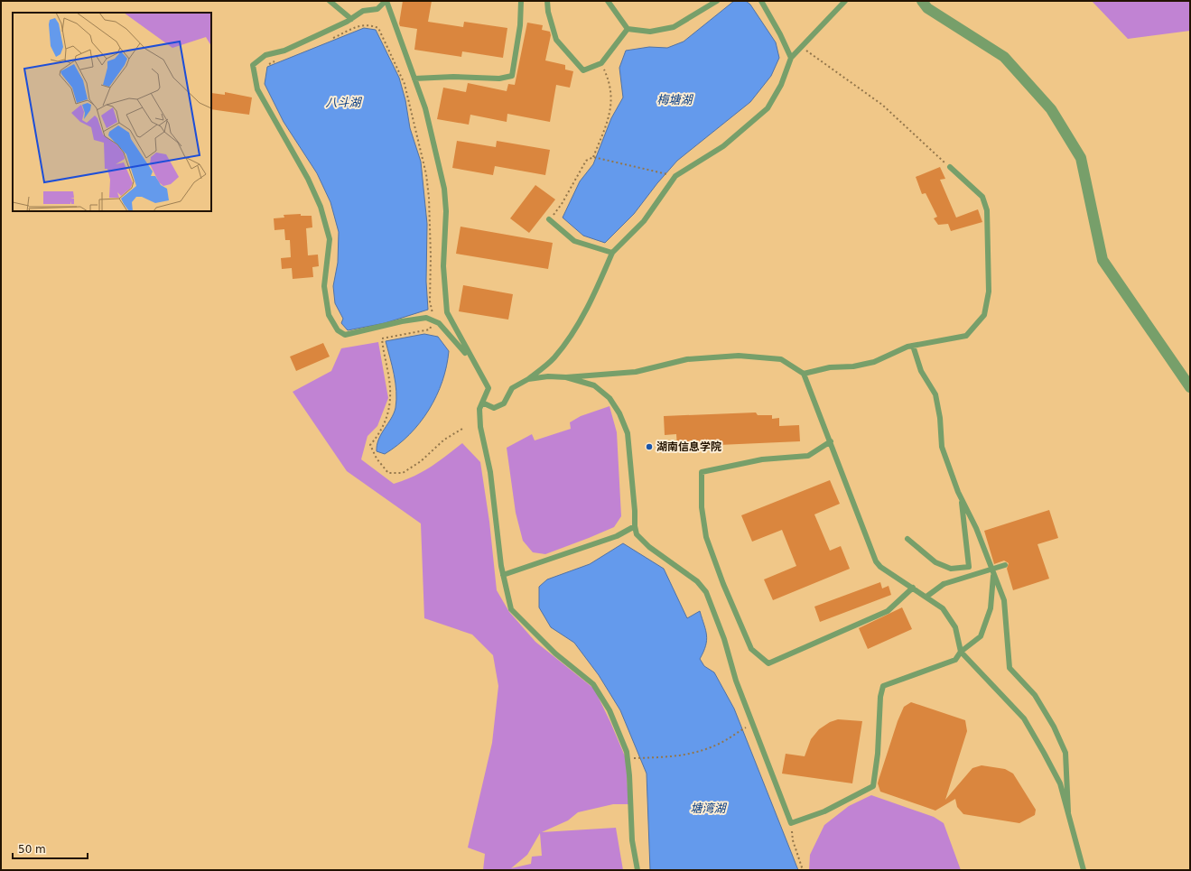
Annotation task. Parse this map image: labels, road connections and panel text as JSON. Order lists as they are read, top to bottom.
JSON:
{
  "water": ["梅塘湖", "八斗湖", "塘湾湖"],
  "places": ["湖南信息学院"],
  "scale_bar": "50 m"
}
